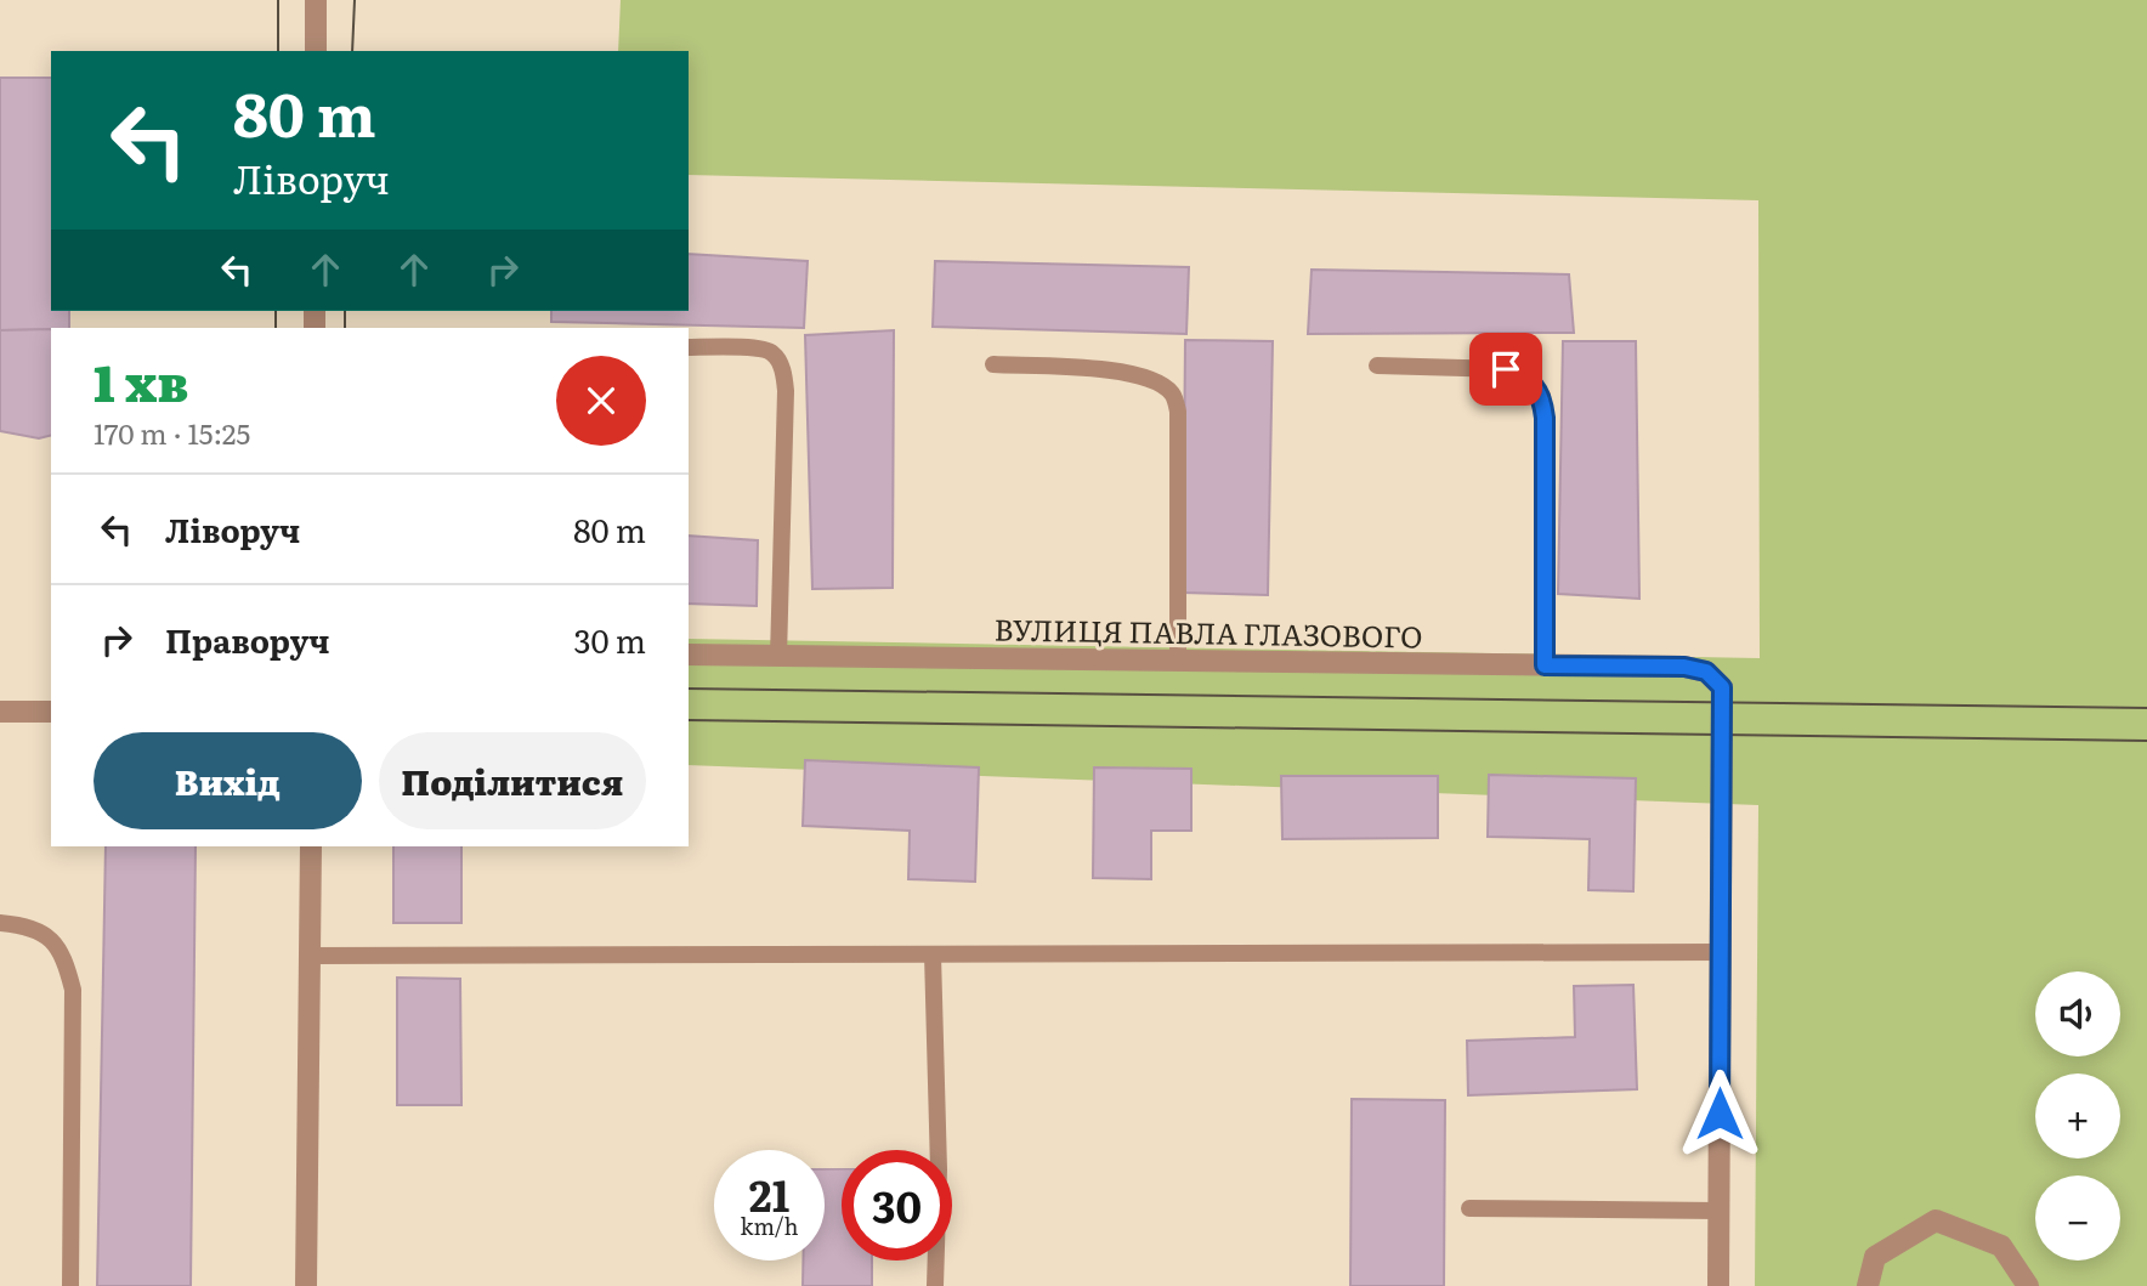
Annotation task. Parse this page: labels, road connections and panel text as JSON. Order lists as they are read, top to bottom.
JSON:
{
  "streets": {
    "street": ["ВУЛИЦЯ ПАВЛА ГЛАЗОВОГО"]
  },
  "page": {
    "turn": ["80 m", "Ліворуч"],
    "heading": ["1 хв", "170 m · 15:25"],
    "list": [
      {
        "name": "Ліворуч",
        "value": "80 m"
      },
      {
        "name": "Праворуч",
        "value": "30 m"
      }
    ],
    "buttons": ["Вихід", "Поділитися"],
    "map_buttons": ["+", "−"],
    "speed": "21 km/h",
    "limit": "30"
  }
}
